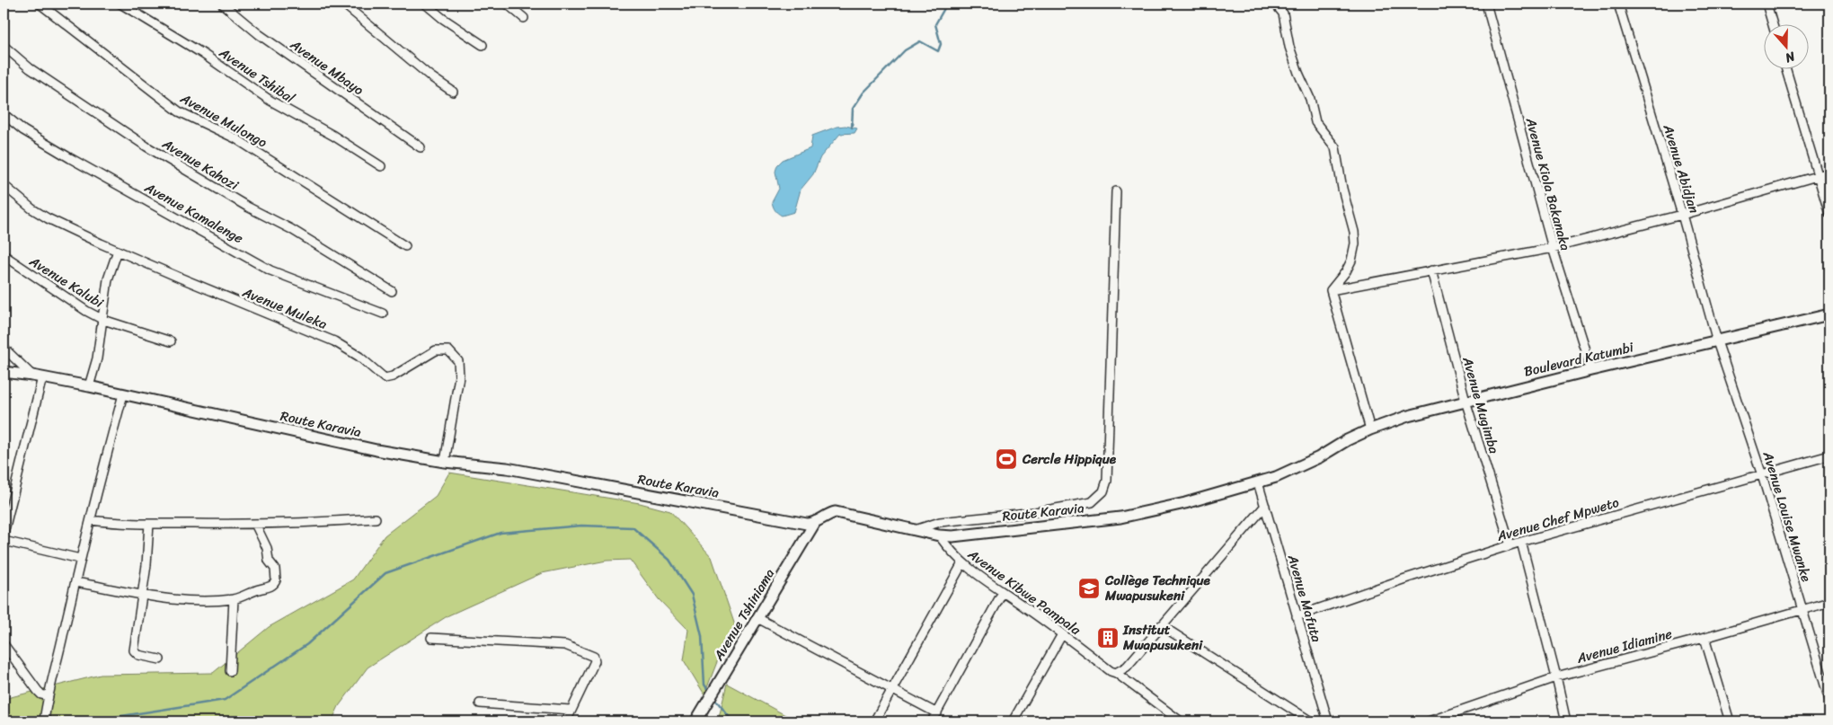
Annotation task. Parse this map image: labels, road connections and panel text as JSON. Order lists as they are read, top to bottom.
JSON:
{
  "streets": {
    "street": [
      "Avenue Mbayo",
      "Avenue Tshibal",
      "Avenue Mulongo",
      "Avenue Kahozi",
      "Avenue Abidjan",
      "Avenue Kiola Bakanaka",
      "Avenue Kamalenge",
      "Avenue Kalubi",
      "Avenue Muleka",
      "Boulevard Katumbi",
      "Avenue Mugimba",
      "Route Karavia",
      "Avenue Louise Mwanke",
      "Avenue Chef Mpweto",
      "Avenue Kibwe Pampala",
      "Avenue Mafuta",
      "Avenue Tshiniama",
      "Avenue Idiamine"
    ]
  },
  "crossings": [
    ["Avenue Abidjan", "Boulevard Katumbi"],
    ["Avenue Abidjan", "Avenue Louise Mwanke"],
    ["Avenue Kiola Bakanaka", "Boulevard Katumbi"],
    ["Avenue Muleka", "Route Karavia"],
    ["Boulevard Katumbi", "Avenue Mugimba"],
    ["Boulevard Katumbi", "Route Karavia"],
    ["Boulevard Katumbi", "Avenue Louise Mwanke"],
    ["Avenue Mugimba", "Avenue Chef Mpweto"],
    ["Route Karavia", "Avenue Kibwe Pampala"],
    ["Route Karavia", "Avenue Mafuta"],
    ["Route Karavia", "Avenue Tshiniama"],
    ["Avenue Louise Mwanke", "Avenue Chef Mpweto"],
    ["Avenue Louise Mwanke", "Avenue Idiamine"],
    ["Avenue Chef Mpweto", "Avenue Mafuta"]
  ],
  "places": {
    "sports": ["Cercle Hippique"],
    "school or university": ["Collège Technique Mwapusukeni"],
    "building": ["Institut Mwapusukeni"]
  },
  "north": "bottom"
}
